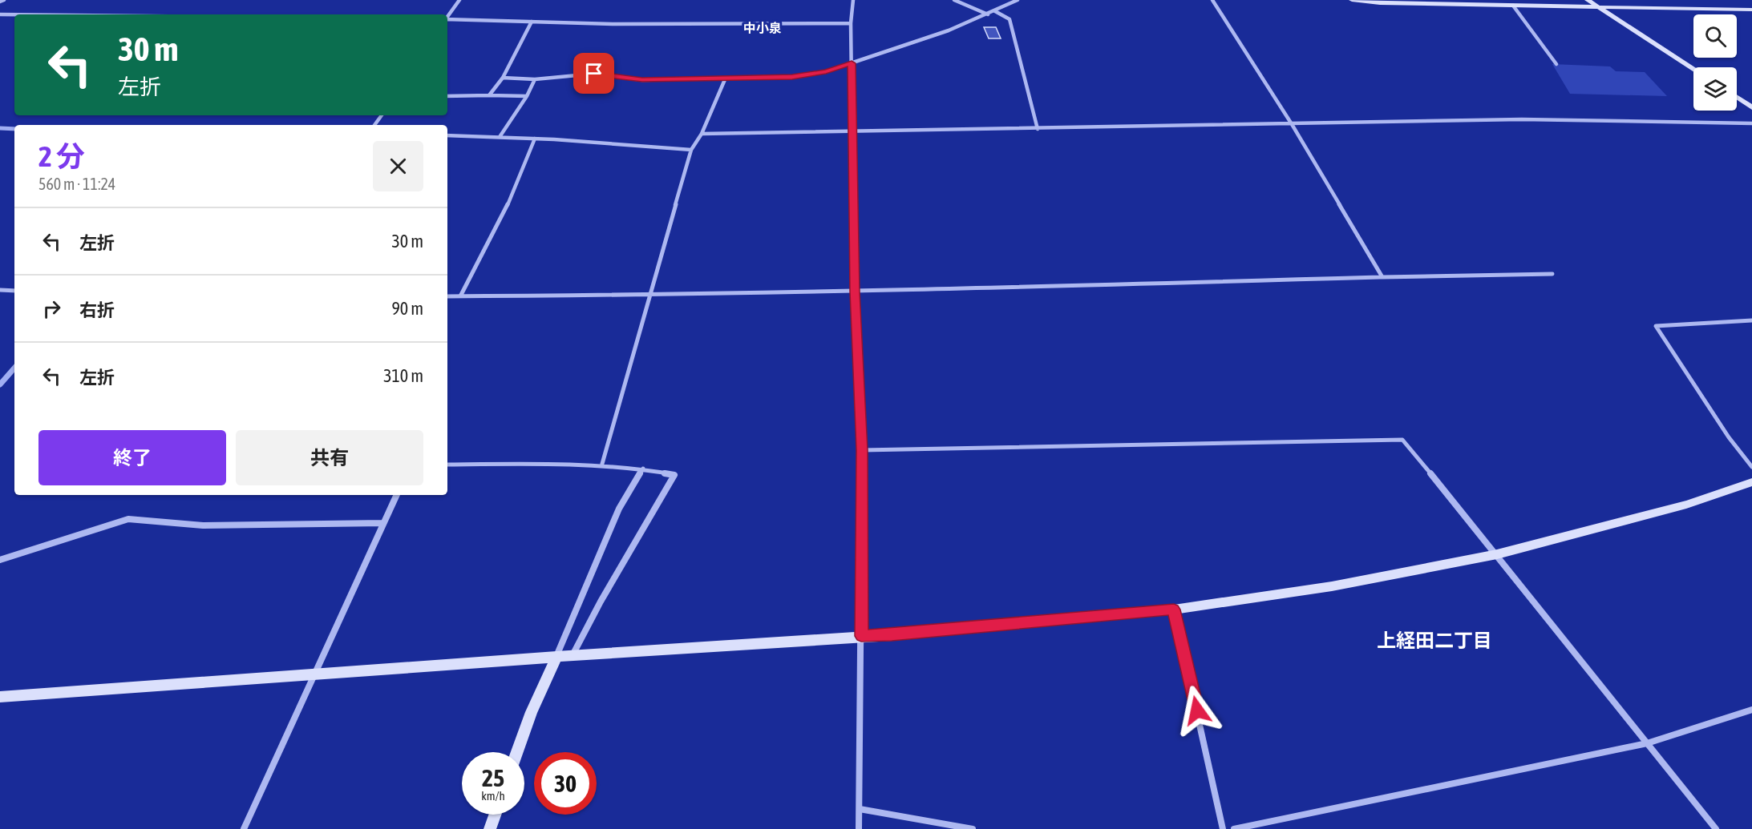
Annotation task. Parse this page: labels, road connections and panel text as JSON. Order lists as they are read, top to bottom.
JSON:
{
  "districts": ["中小泉", "上経田二丁目"],
  "page": {
    "turn": ["30 m", "左折"],
    "heading": ["2 分", "560 m · 11:24"],
    "list": [
      {
        "name": "左折",
        "value": "30 m"
      },
      {
        "name": "右折",
        "value": "90 m"
      },
      {
        "name": "左折",
        "value": "310 m"
      }
    ],
    "buttons": ["終了", "共有"],
    "speed": "25 km/h",
    "limit": "30"
  }
}
